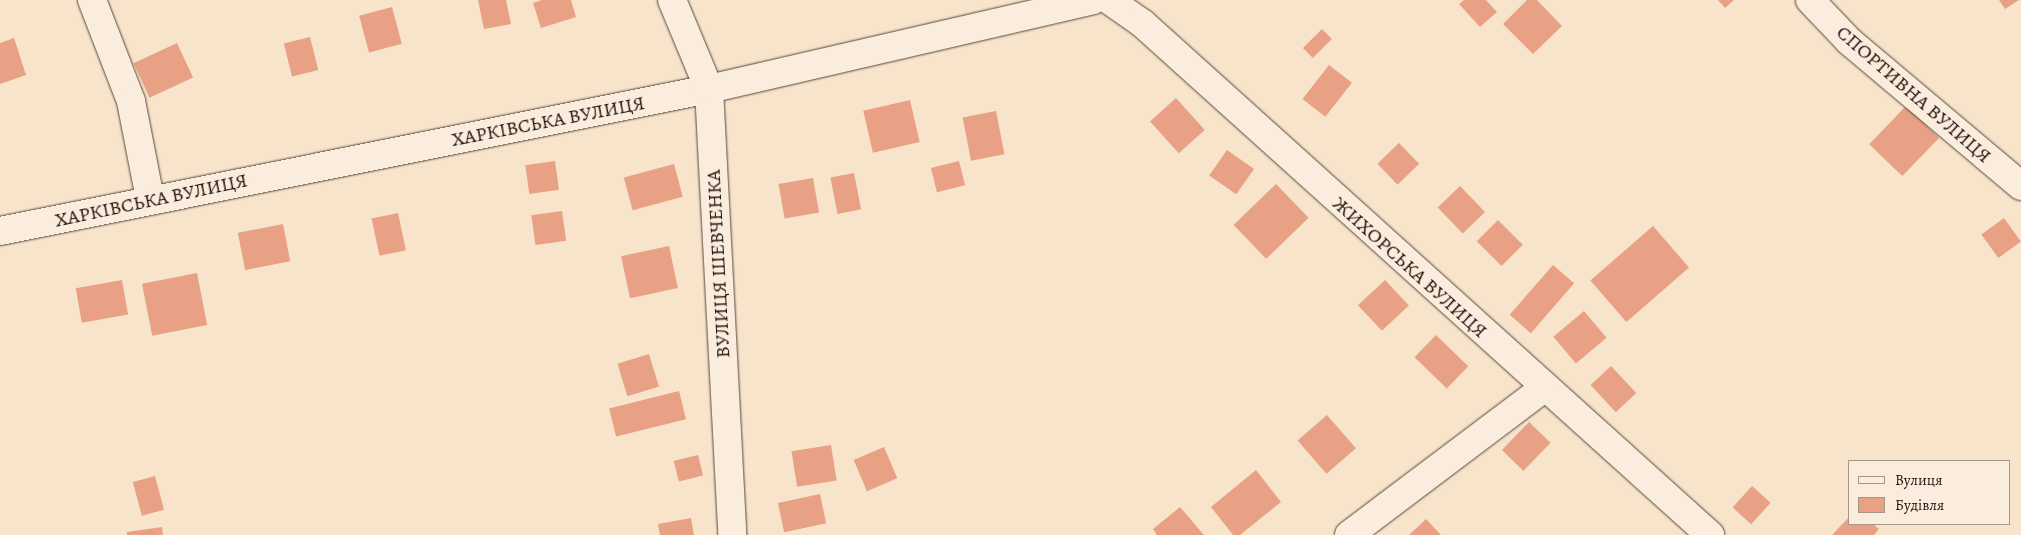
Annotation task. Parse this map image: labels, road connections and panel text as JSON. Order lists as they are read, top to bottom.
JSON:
{
  "streets": {
    "street": [
      "СПОРТИВНА ВУЛИЦЯ",
      "ХАРКІВСЬКА ВУЛИЦЯ",
      "ВУЛИЦЯ ШЕВЧЕНКА",
      "ЖИХОРСЬКА ВУЛИЦЯ"
    ]
  },
  "crossings": [
    ["ХАРКІВСЬКА ВУЛИЦЯ", "ВУЛИЦЯ ШЕВЧЕНКА"]
  ],
  "legend": ["Вулиця", "Будівля"]
}
